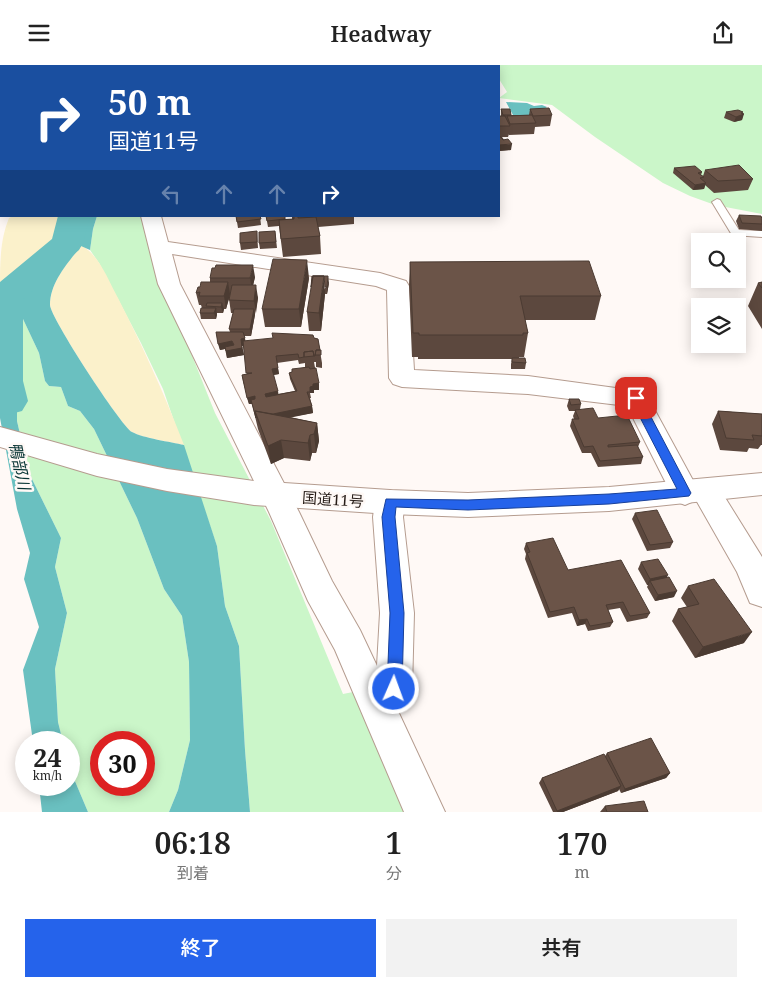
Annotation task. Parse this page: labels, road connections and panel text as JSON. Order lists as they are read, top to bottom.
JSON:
{
  "streets": {
    "main road": ["国道11号"]
  },
  "water": ["鴨部川"],
  "page": {
    "header": "Headway",
    "turn": ["50 m", "国道11号"],
    "speed": "24 km/h",
    "limit": "30",
    "eta": [
      "06:18",
      "到着",
      "1",
      "分",
      "170",
      "m"
    ],
    "buttons": ["終了", "共有"]
  }
}
